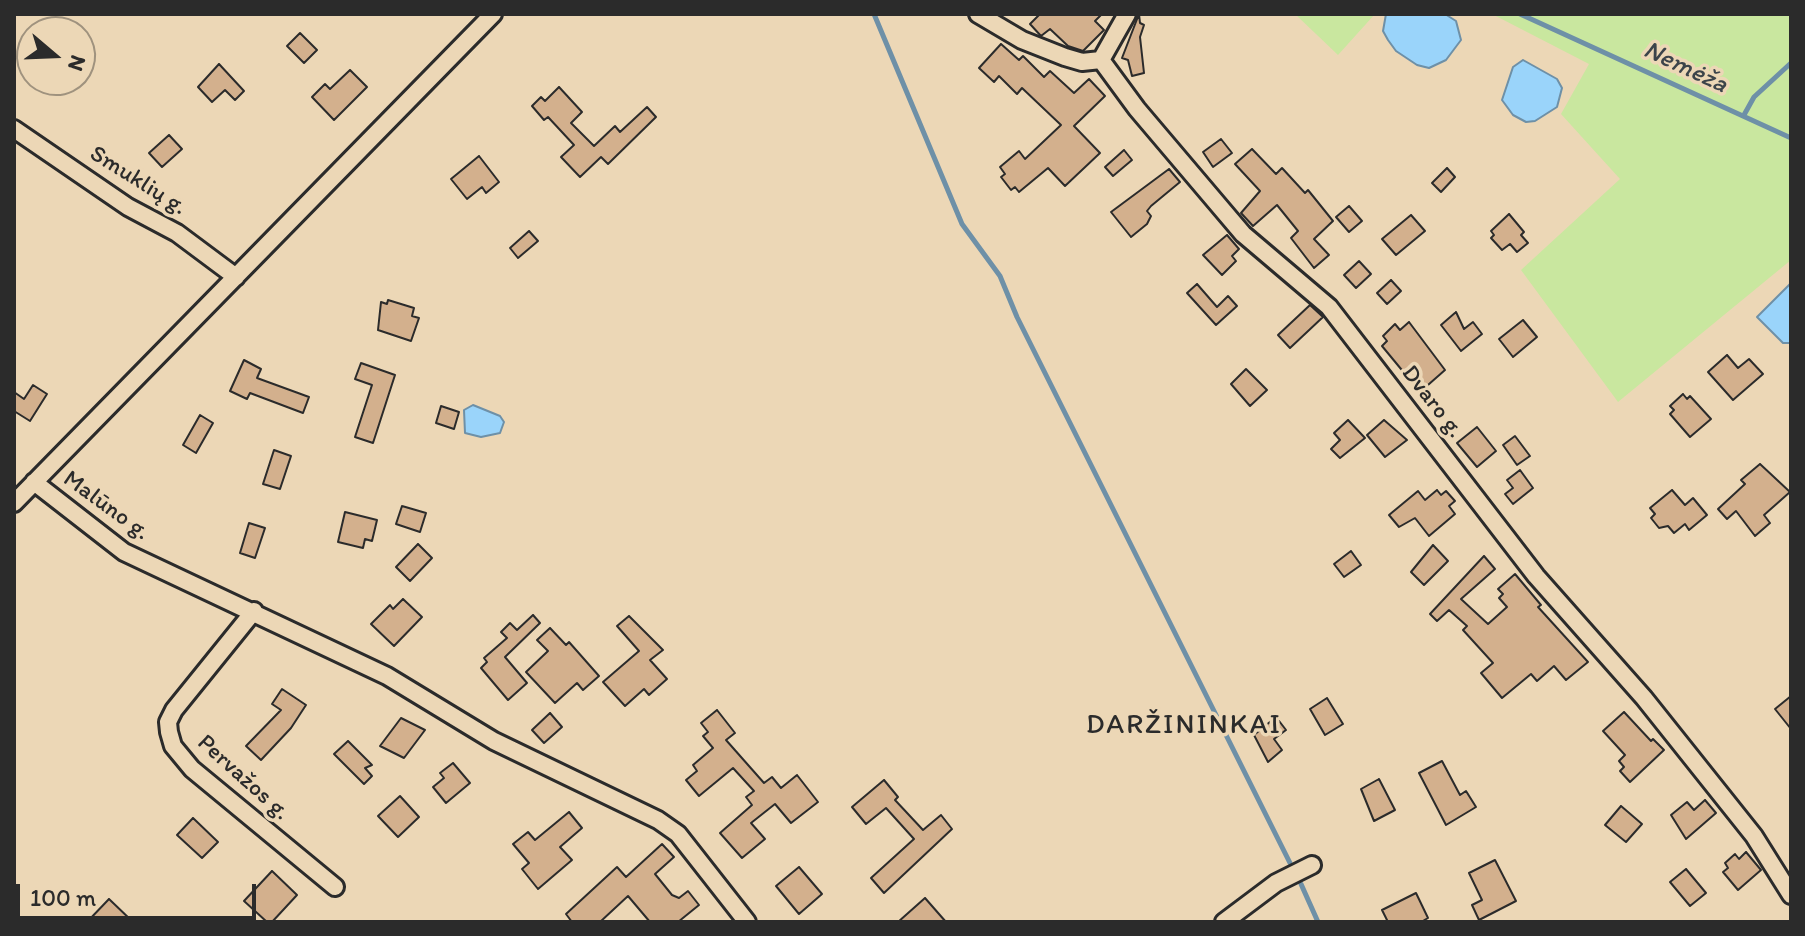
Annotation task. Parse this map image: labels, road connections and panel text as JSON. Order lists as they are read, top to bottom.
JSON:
{
  "streets": {
    "street": [
      "Smuklių g.",
      "Dvaro g.",
      "Malūno g.",
      "Pervažos g."
    ]
  },
  "crossings": [
    ["Smuklių g.", "Malūno g."],
    ["Malūno g.", "Pervažos g."]
  ],
  "districts": ["DARŽININKAI"],
  "water": ["Nemėža"],
  "scale_bar": "100 m",
  "north": "right"
}
